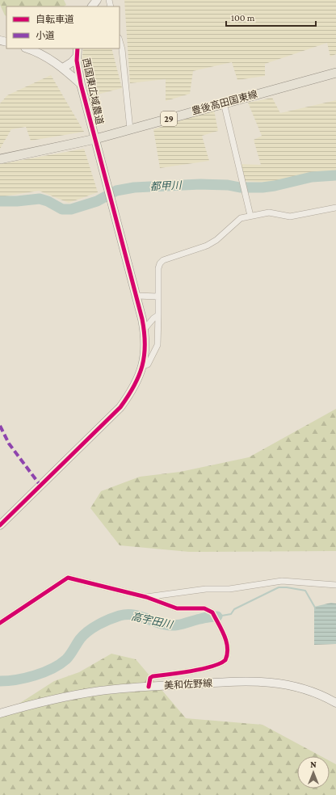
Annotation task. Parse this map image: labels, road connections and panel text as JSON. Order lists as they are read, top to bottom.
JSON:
{
  "streets": {
    "main road": ["豊後高田国東線", "29"],
    "street": ["西国東広域農道", "美和佐野線"]
  },
  "crossings": [
    ["西国東広域農道", "豊後高田国東線"]
  ],
  "water": ["都甲川", "高宇田川"],
  "legend": ["自転車道", "小道"],
  "scale_bar": "100 m",
  "north": "top"
}
